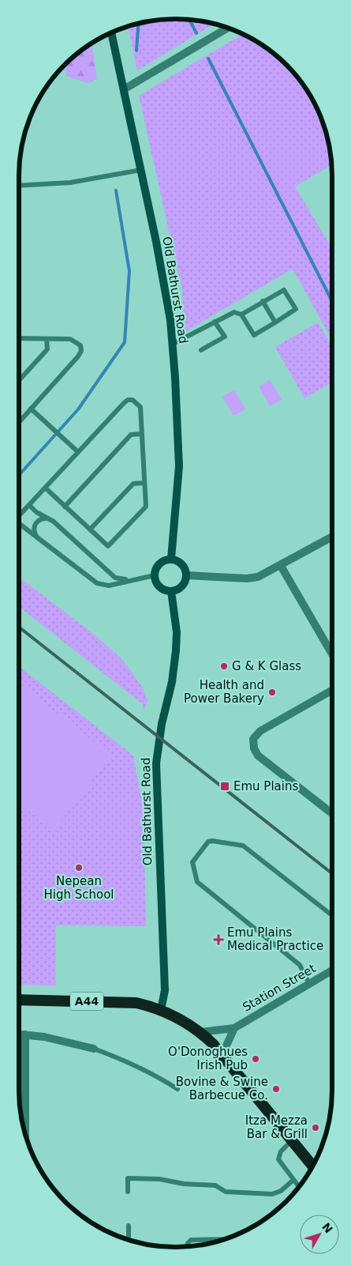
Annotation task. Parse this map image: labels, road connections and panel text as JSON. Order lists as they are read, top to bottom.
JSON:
{
  "streets": {
    "highway": ["A44"],
    "main road": ["Old Bathurst Road"],
    "street": ["Station Street"]
  },
  "crossings": [
    ["Old Bathurst Road", "A44"],
    ["Station Street", "A44"]
  ],
  "places": {
    "other": [
      "G & K Glass",
      "Health and Power Bakery",
      "Nepean High School",
      "O'Donoghues Irish Pub",
      "Bovine & Swine Barbecue Co.",
      "Itza Mezza Bar & Grill"
    ],
    "transit": ["Emu Plains"],
    "health": ["Emu Plains Medical Practice"]
  },
  "north": "top right"
}
